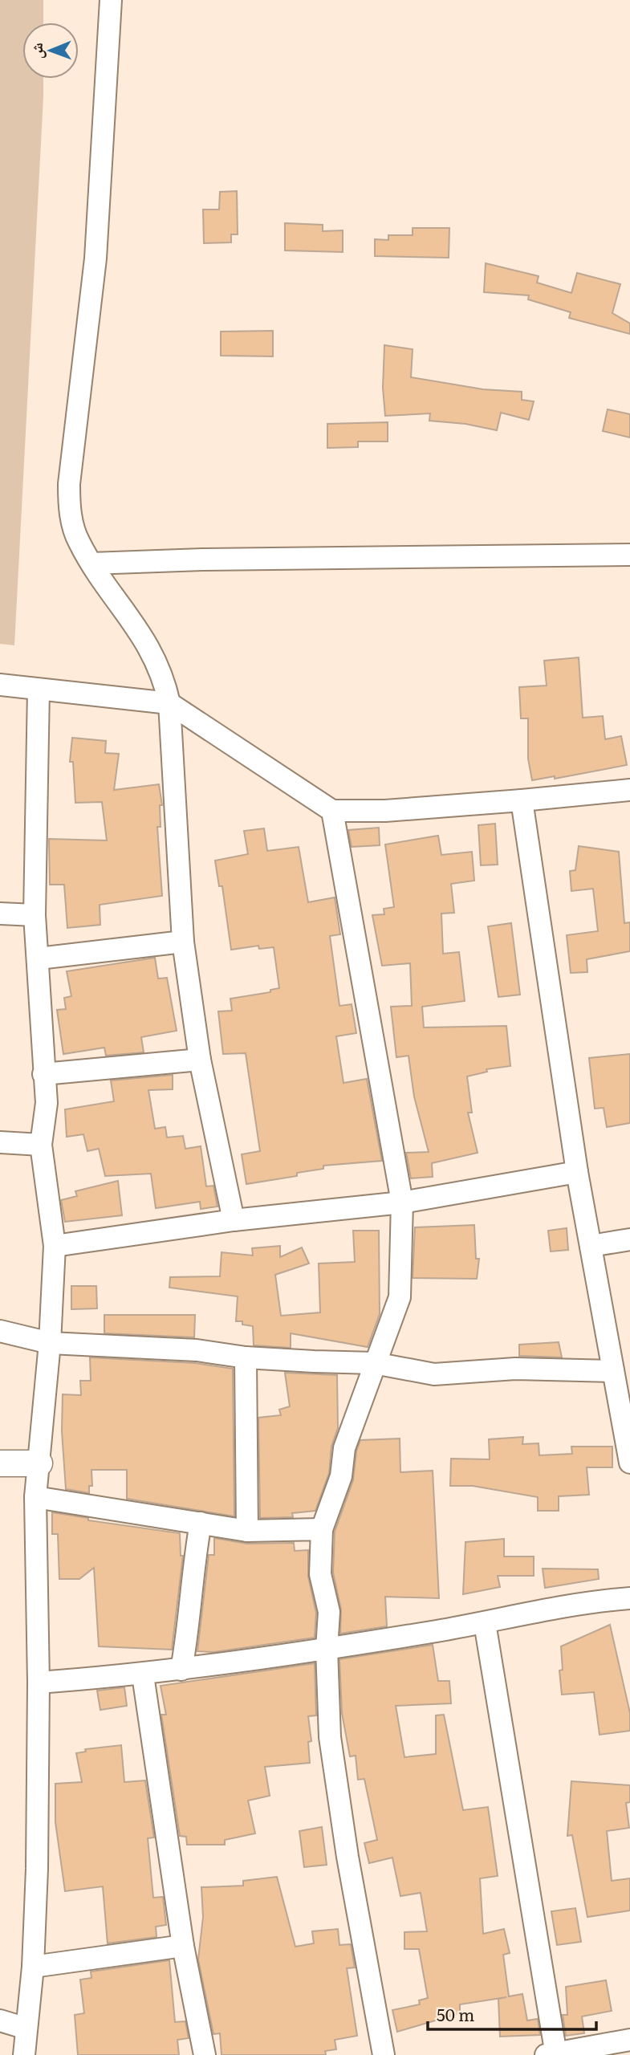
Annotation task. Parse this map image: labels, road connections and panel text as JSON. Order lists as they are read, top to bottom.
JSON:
{
  "scale_bar": "50 m",
  "north": "left"
}
